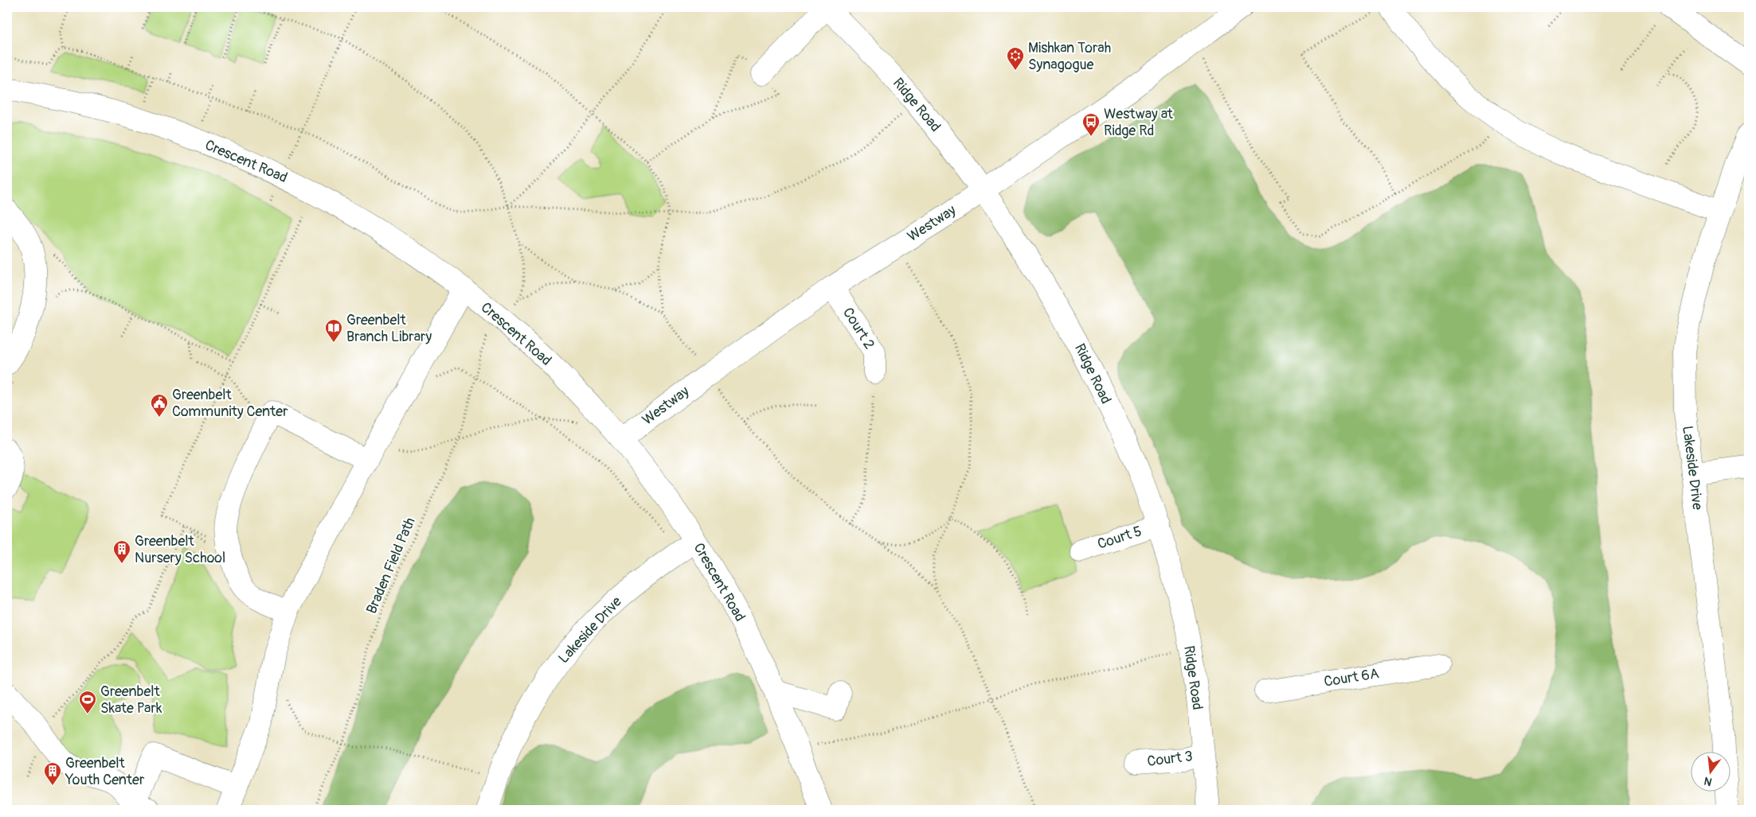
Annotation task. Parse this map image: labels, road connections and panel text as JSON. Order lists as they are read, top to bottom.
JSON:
{
  "streets": {
    "street": [
      "Ridge Road",
      "Crescent Road",
      "Westway",
      "Court 2",
      "Lakeside Drive",
      "Court 5",
      "Court 6A",
      "Court 3"
    ],
    "path": ["Braden Field Path"]
  },
  "crossings": [
    ["Ridge Road", "Westway"],
    ["Ridge Road", "Court 5"],
    ["Ridge Road", "Court 3"],
    ["Crescent Road", "Westway"],
    ["Crescent Road", "Lakeside Drive"],
    ["Westway", "Court 2"]
  ],
  "places": {
    "synagogue": ["Mishkan Torah Synagogue"],
    "bus stop": ["Westway at Ridge Rd"],
    "library": ["Greenbelt Branch Library"],
    "public building": ["Greenbelt Community Center"],
    "building": ["Greenbelt Nursery School", "Greenbelt Youth Center"],
    "sports": ["Greenbelt Skate Park"]
  },
  "north": "bottom"
}
